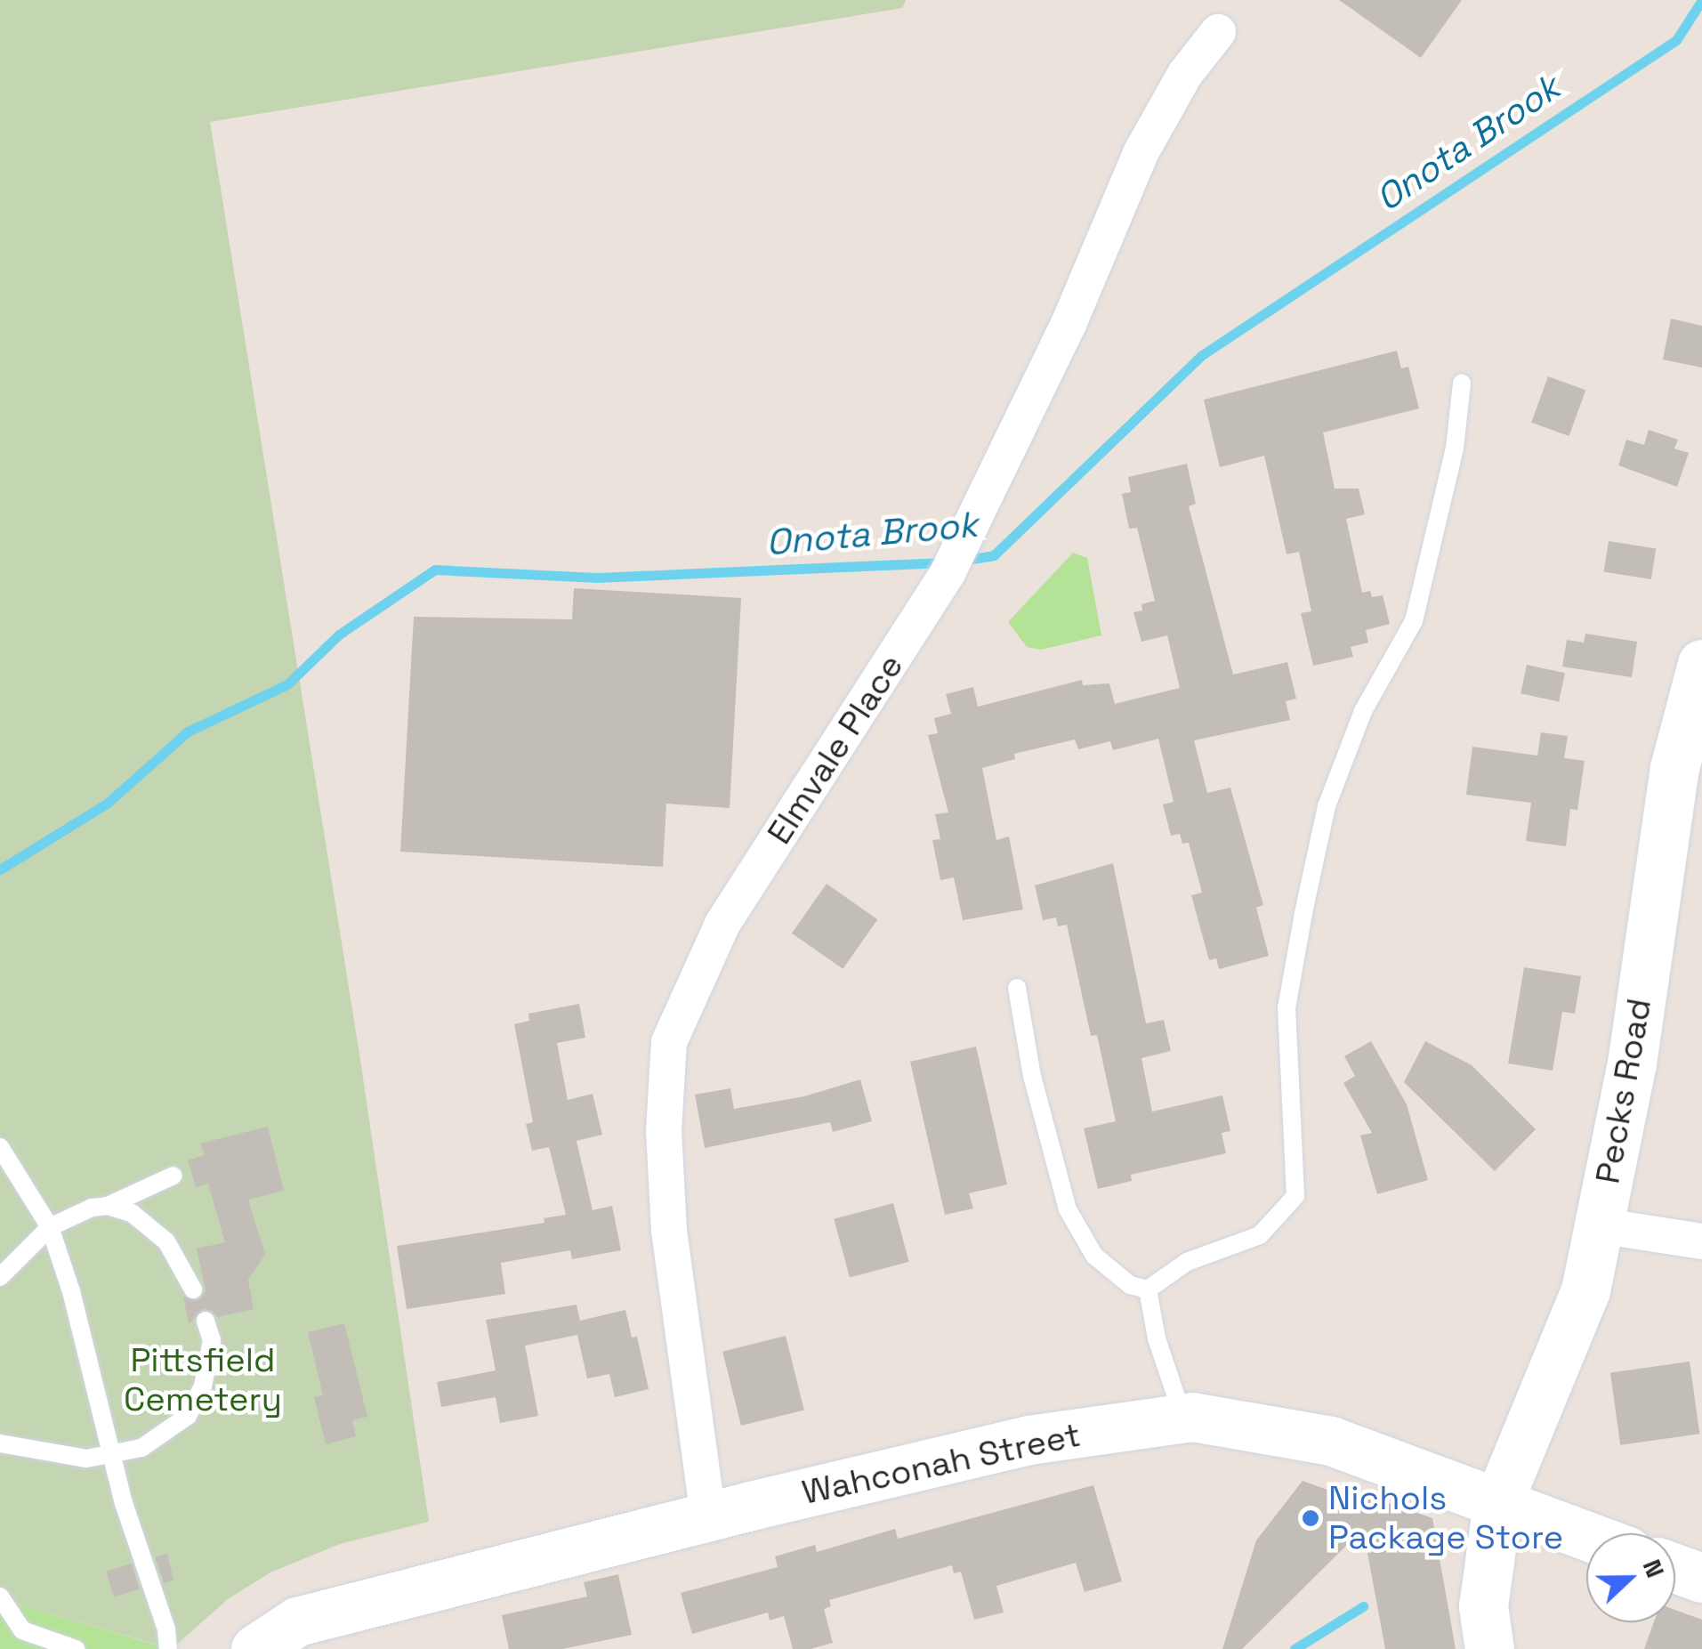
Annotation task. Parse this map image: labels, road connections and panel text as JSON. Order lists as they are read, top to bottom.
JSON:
{
  "streets": {
    "street": ["Elmvale Place", "Pecks Road", "Wahconah Street"]
  },
  "crossings": [
    ["Elmvale Place", "Wahconah Street"],
    ["Pecks Road", "Wahconah Street"]
  ],
  "water": ["Onota Brook"],
  "parks": ["Pittsfield Cemetery"],
  "places": ["Nichols Package Store"],
  "north": "right"
}
